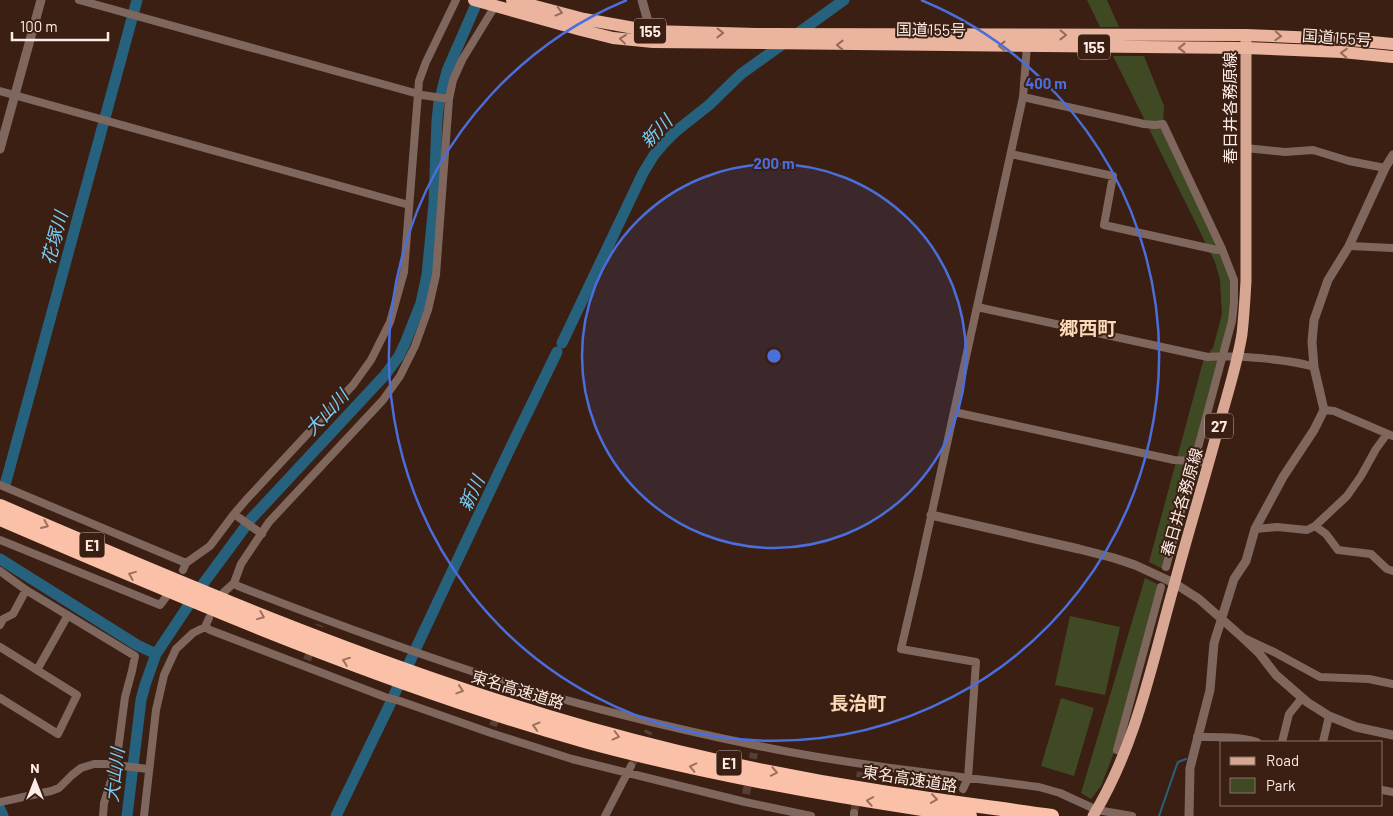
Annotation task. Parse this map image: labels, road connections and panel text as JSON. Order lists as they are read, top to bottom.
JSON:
{
  "streets": {
    "highway": [
      "国道155号",
      "155",
      "E1",
      "東名高速道路"
    ],
    "main road": ["春日井各務原線", "27"]
  },
  "crossings": [
    ["国道155号", "春日井各務原線"]
  ],
  "districts": ["郷西町", "長治町"],
  "water": ["新川", "花塚川", "大山川"],
  "legend": ["Road", "Park"],
  "scale_bar": "100 m",
  "north": "top",
  "rings": ["400 m", "200 m"]
}
